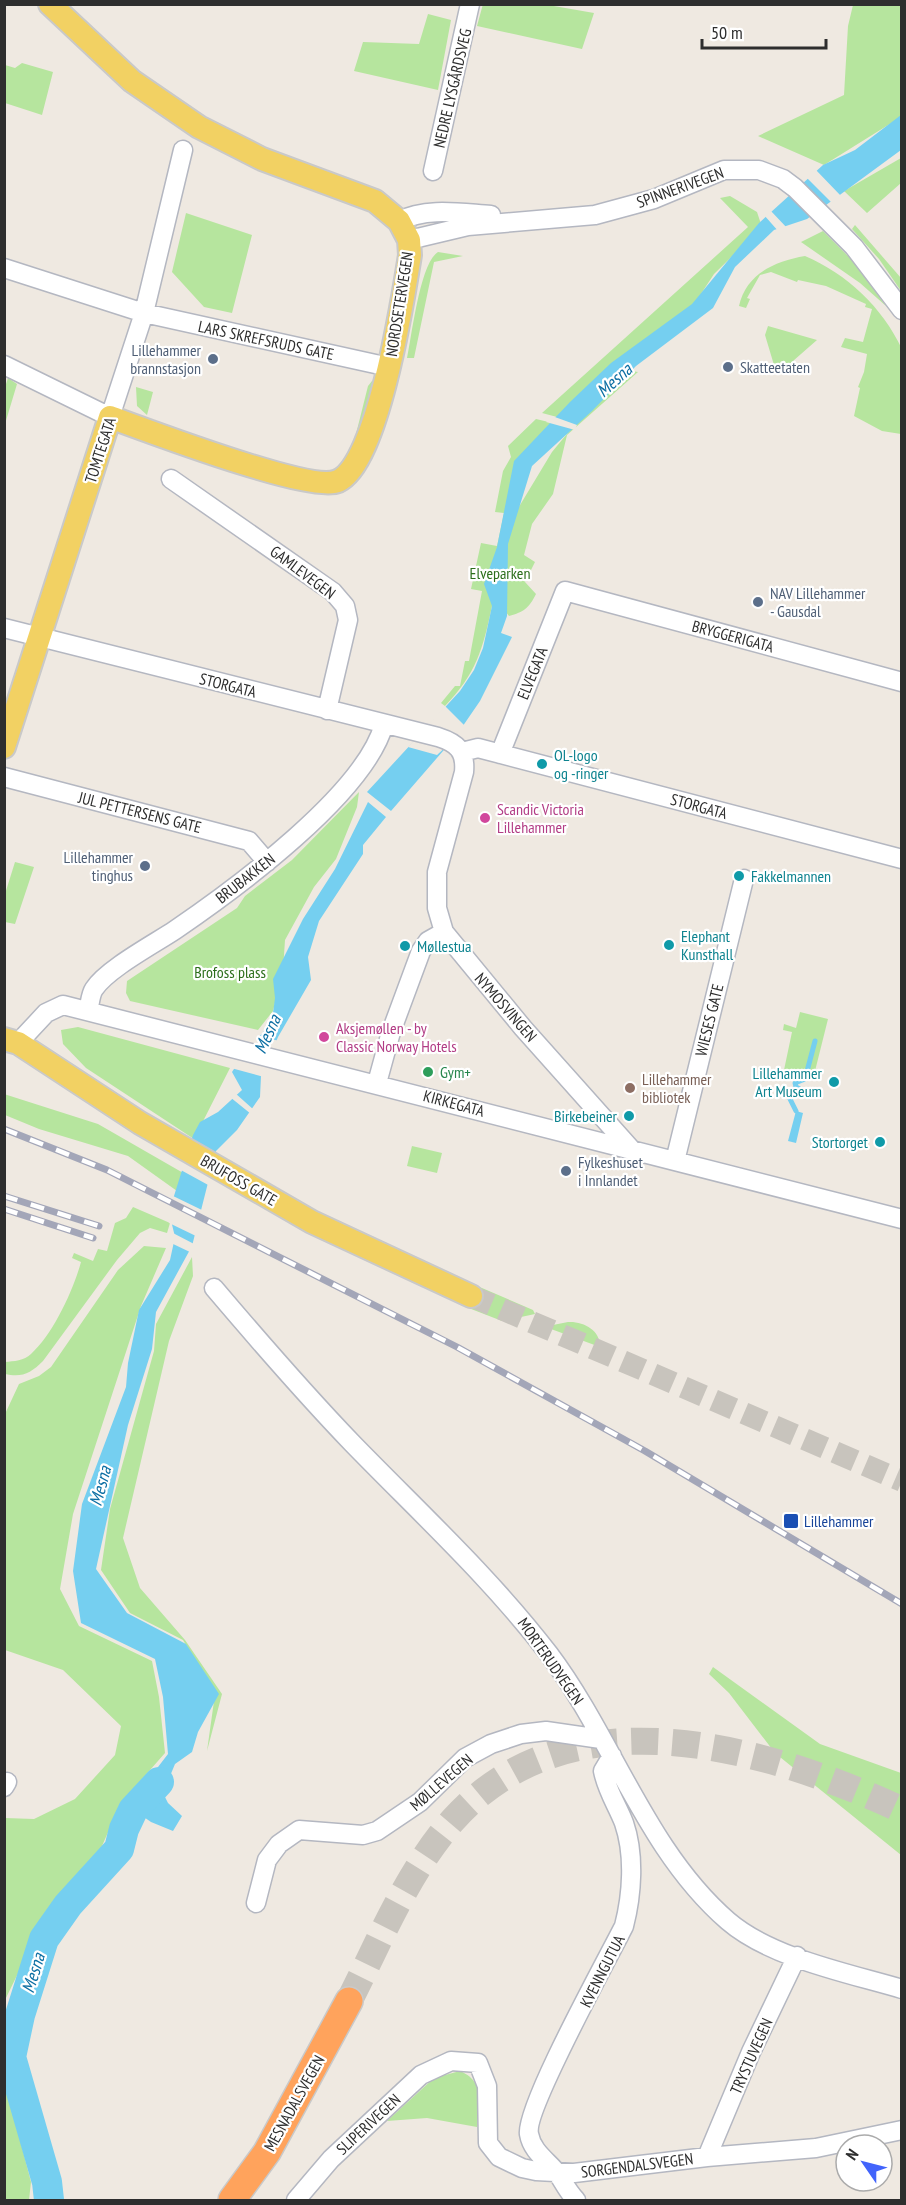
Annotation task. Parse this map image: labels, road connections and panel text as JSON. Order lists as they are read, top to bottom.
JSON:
{
  "streets": {
    "highway": ["MESNADALSVEGEN"],
    "main road": ["NORDSETERVEGEN", "TOMTEGATA", "BRUFOSS GATE"],
    "street": [
      "NEDRE LYSGÅRDSVEG",
      "SPINNERIVEGEN",
      "LARS SKREFSRUDS GATE",
      "GAMLEVEGEN",
      "BRYGGERIGATA",
      "ELVEGATA",
      "STORGATA",
      "JUL PETTERSENS GATE",
      "BRUBAKKEN",
      "NYMOSVINGEN",
      "WIESES GATE",
      "KIRKEGATA",
      "MORTERUDVEGEN",
      "MØLLEVEGEN",
      "KVENNGUTUA",
      "TRYSTUVEGEN",
      "SLIPERIVEGEN",
      "SORGENDALSVEGEN"
    ]
  },
  "crossings": [
    ["SPINNERIVEGEN", "NORDSETERVEGEN"],
    ["NORDSETERVEGEN", "LARS SKREFSRUDS GATE"],
    ["NORDSETERVEGEN", "TOMTEGATA"],
    ["LARS SKREFSRUDS GATE", "TOMTEGATA"],
    ["TOMTEGATA", "STORGATA"],
    ["GAMLEVEGEN", "STORGATA"],
    ["BRYGGERIGATA", "ELVEGATA"],
    ["ELVEGATA", "STORGATA"],
    ["STORGATA", "BRUBAKKEN"],
    ["STORGATA", "NYMOSVINGEN"],
    ["JUL PETTERSENS GATE", "BRUBAKKEN"],
    ["BRUBAKKEN", "KIRKEGATA"],
    ["NYMOSVINGEN", "KIRKEGATA"],
    ["WIESES GATE", "KIRKEGATA"],
    ["KIRKEGATA", "BRUFOSS GATE"],
    ["MORTERUDVEGEN", "MØLLEVEGEN"],
    ["MORTERUDVEGEN", "KVENNGUTUA"],
    ["MORTERUDVEGEN", "TRYSTUVEGEN"],
    ["KVENNGUTUA", "SORGENDALSVEGEN"],
    ["TRYSTUVEGEN", "SORGENDALSVEGEN"],
    ["SLIPERIVEGEN", "SORGENDALSVEGEN"]
  ],
  "water": ["Mesna"],
  "parks": ["Elveparken", "Brofoss plass"],
  "places": {
    "other": [
      "Lillehammer brannstasjon",
      "Skatteetaten",
      "NAV Lillehammer - Gausdal",
      "OL-logo og -ringer",
      "Scandic Victoria Lillehammer",
      "Lillehammer tinghus",
      "Fakkelmannen",
      "Elephant Kunsthall",
      "Møllestua",
      "Aksjemøllen - by Classic Norway Hotels",
      "Gym+",
      "Lillehammer Art Museum",
      "Lillehammer bibliotek",
      "Birkebeiner",
      "Stortorget",
      "Fylkeshuset i Innlandet"
    ],
    "transit": ["Lillehammer"]
  },
  "scale_bar": "50 m",
  "north": "top left"
}
